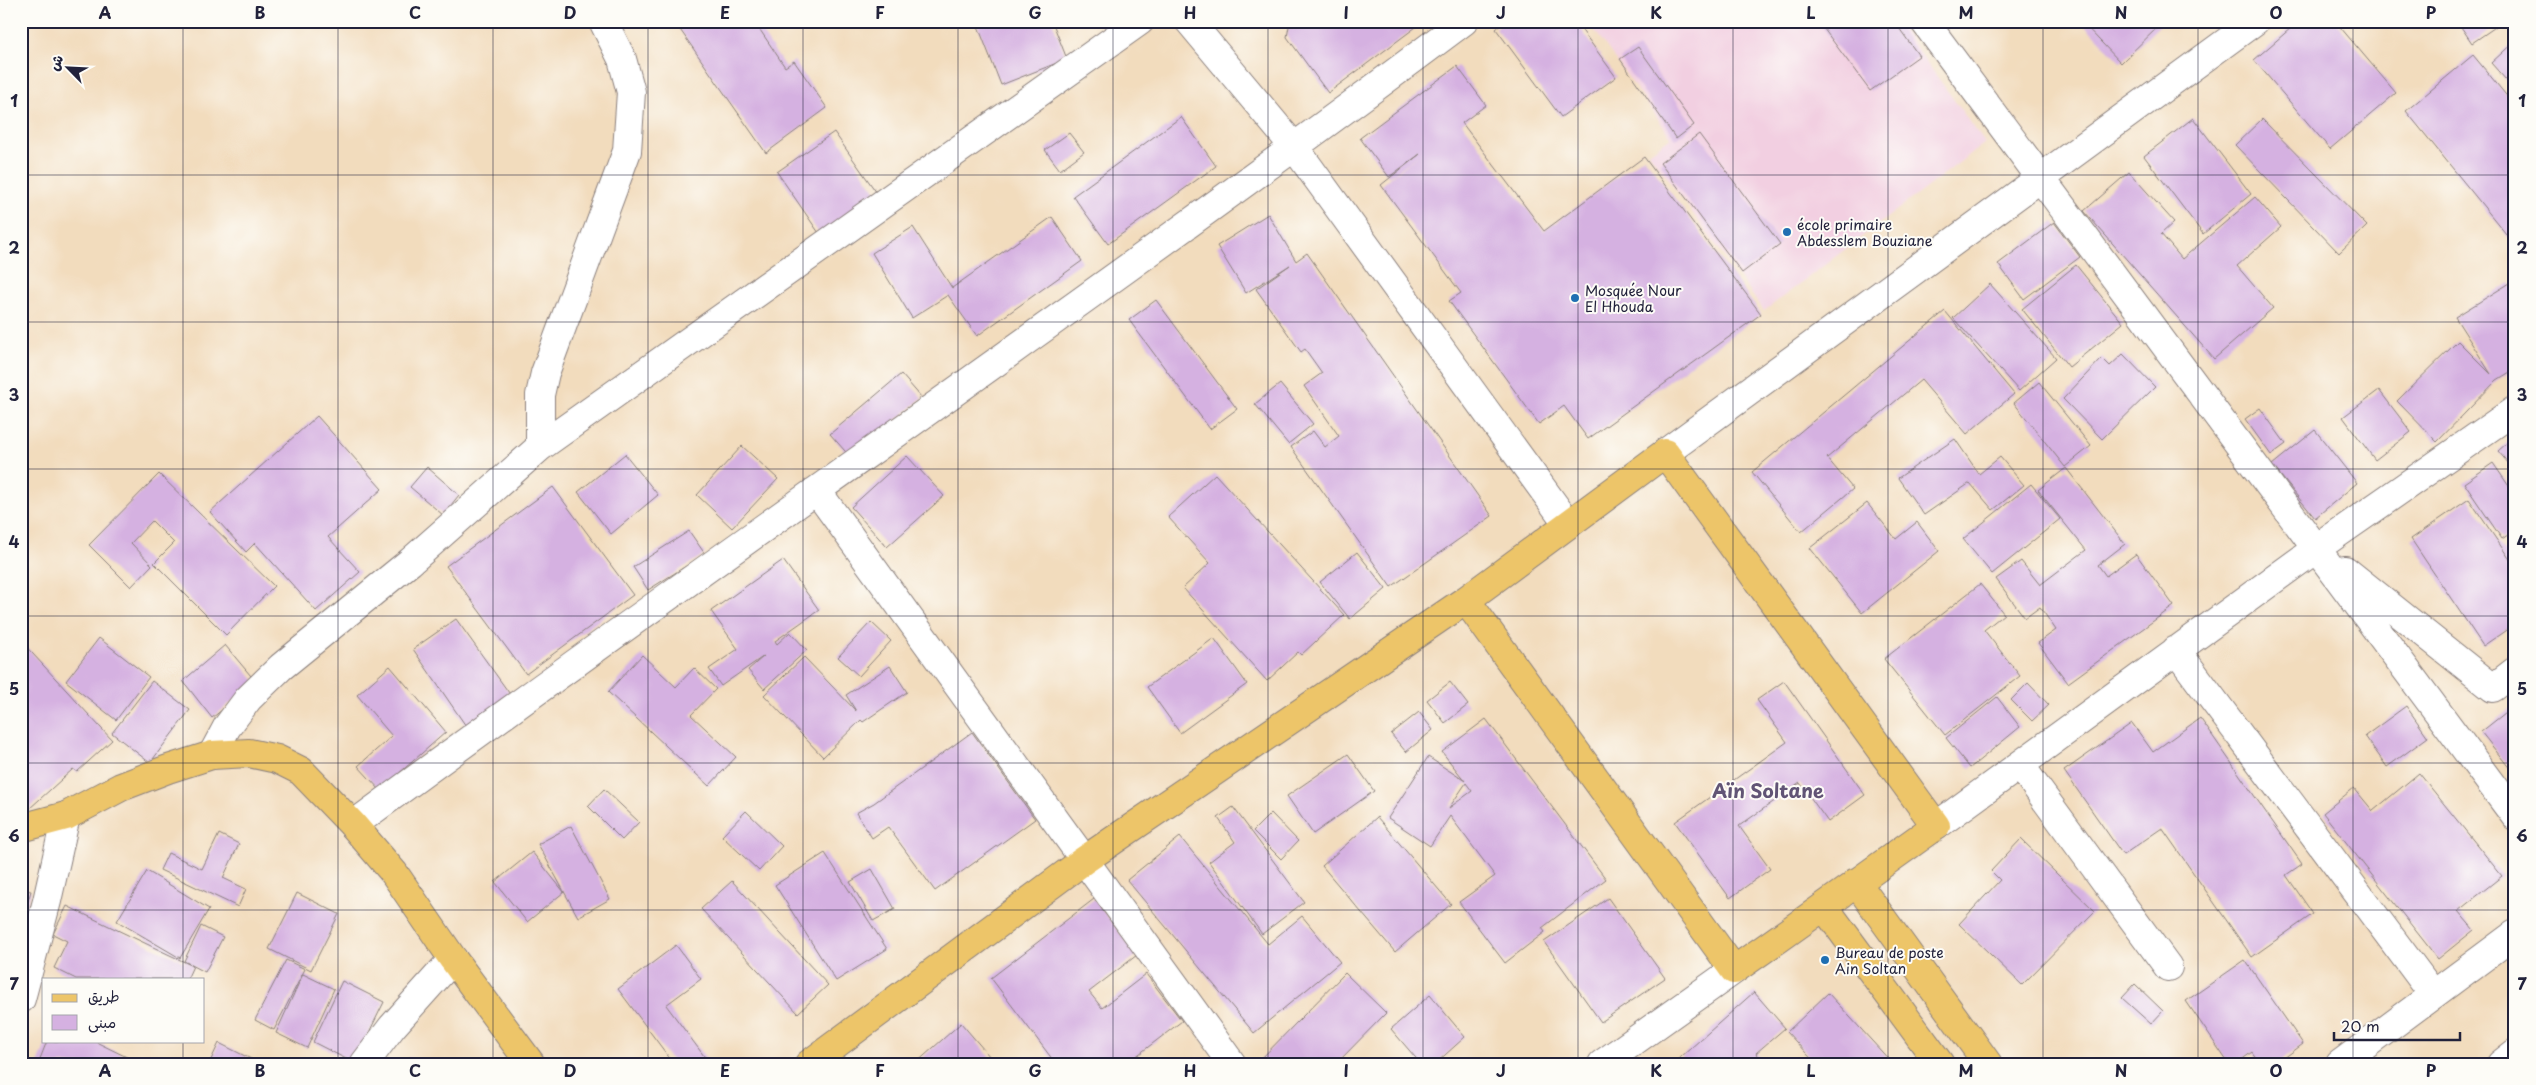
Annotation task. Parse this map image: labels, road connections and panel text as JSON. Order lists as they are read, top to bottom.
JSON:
{
  "districts": ["Aïn Soltane"],
  "places": ["école primaire Abdesslem Bouziane", "Mosquée Nour El Hhouda", "Bureau de poste Ain Soltan"],
  "legend": ["طريق", "مبنى"],
  "scale_bar": "20 m",
  "north": "top left",
  "grid": {
    "columns": [
      "A",
      "B",
      "C",
      "D",
      "E",
      "F",
      "G",
      "H",
      "I",
      "J",
      "K",
      "L",
      "M",
      "N",
      "O",
      "P"
    ],
    "rows": [
      "1",
      "2",
      "3",
      "4",
      "5",
      "6",
      "7"
    ]
  }
}
